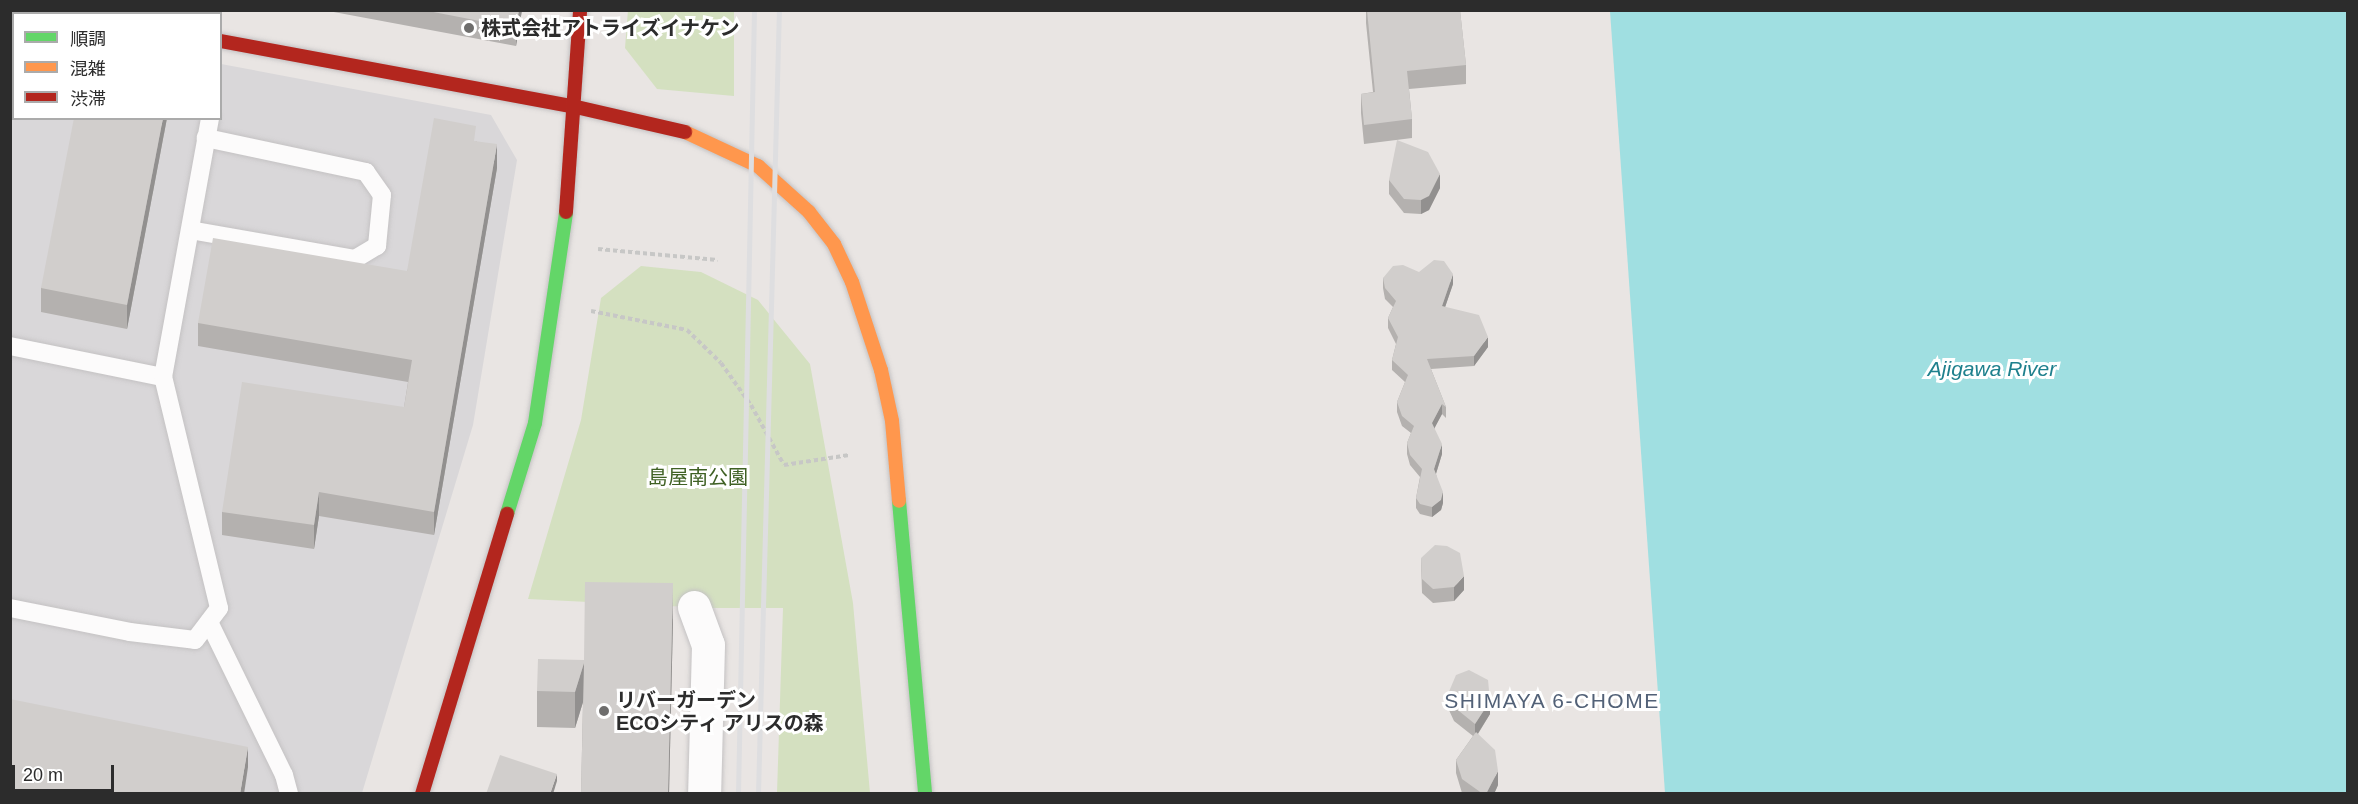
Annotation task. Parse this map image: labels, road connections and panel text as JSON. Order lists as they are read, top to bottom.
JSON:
{
  "districts": ["SHIMAYA 6-CHOME"],
  "water": ["Ajigawa River"],
  "parks": ["島屋南公園"],
  "places": ["株式会社アトライズイナケン", "リバーガーデン ECOシティ アリスの森"],
  "legend": ["順調", "混雑", "渋滞"],
  "scale_bar": "20 m"
}
